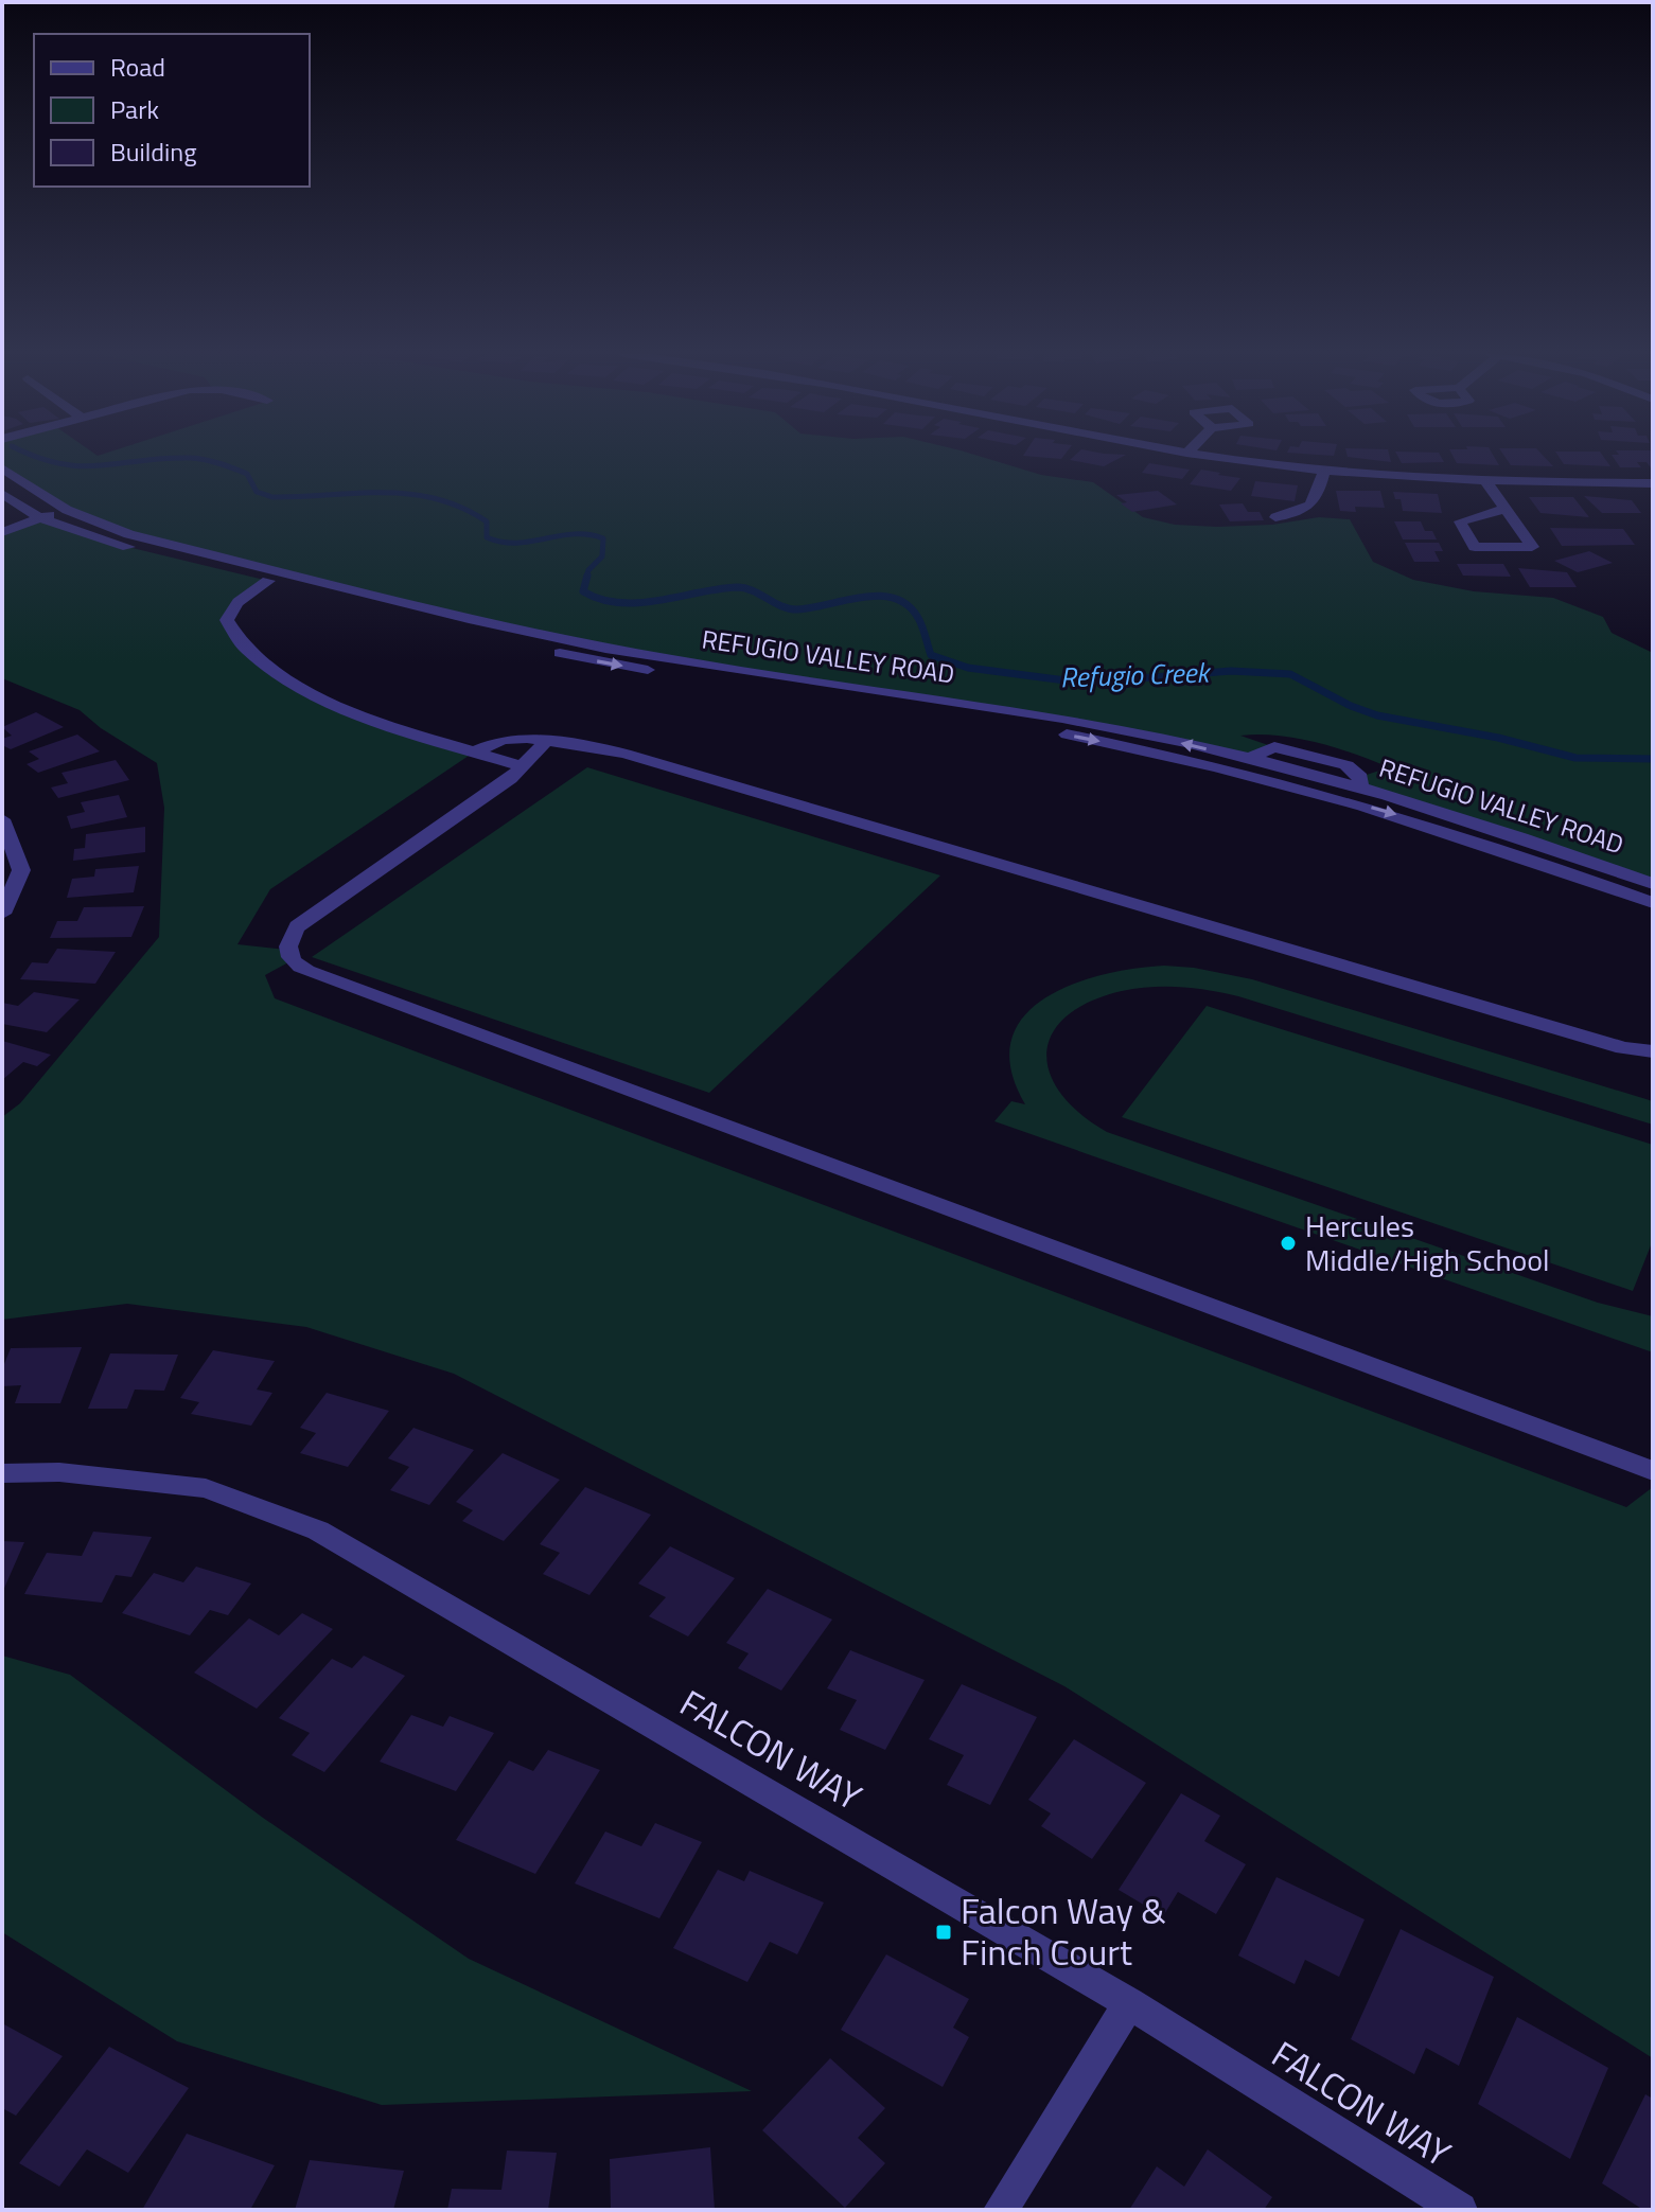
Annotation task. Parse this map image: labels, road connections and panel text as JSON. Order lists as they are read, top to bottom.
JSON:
{
  "streets": {
    "street": ["REFUGIO VALLEY ROAD", "FALCON WAY"]
  },
  "water": ["Refugio Creek"],
  "places": {
    "other": ["Hercules Middle/High School"],
    "transit": ["Falcon Way & Finch Court"]
  },
  "legend": ["Road", "Park", "Building"]
}
